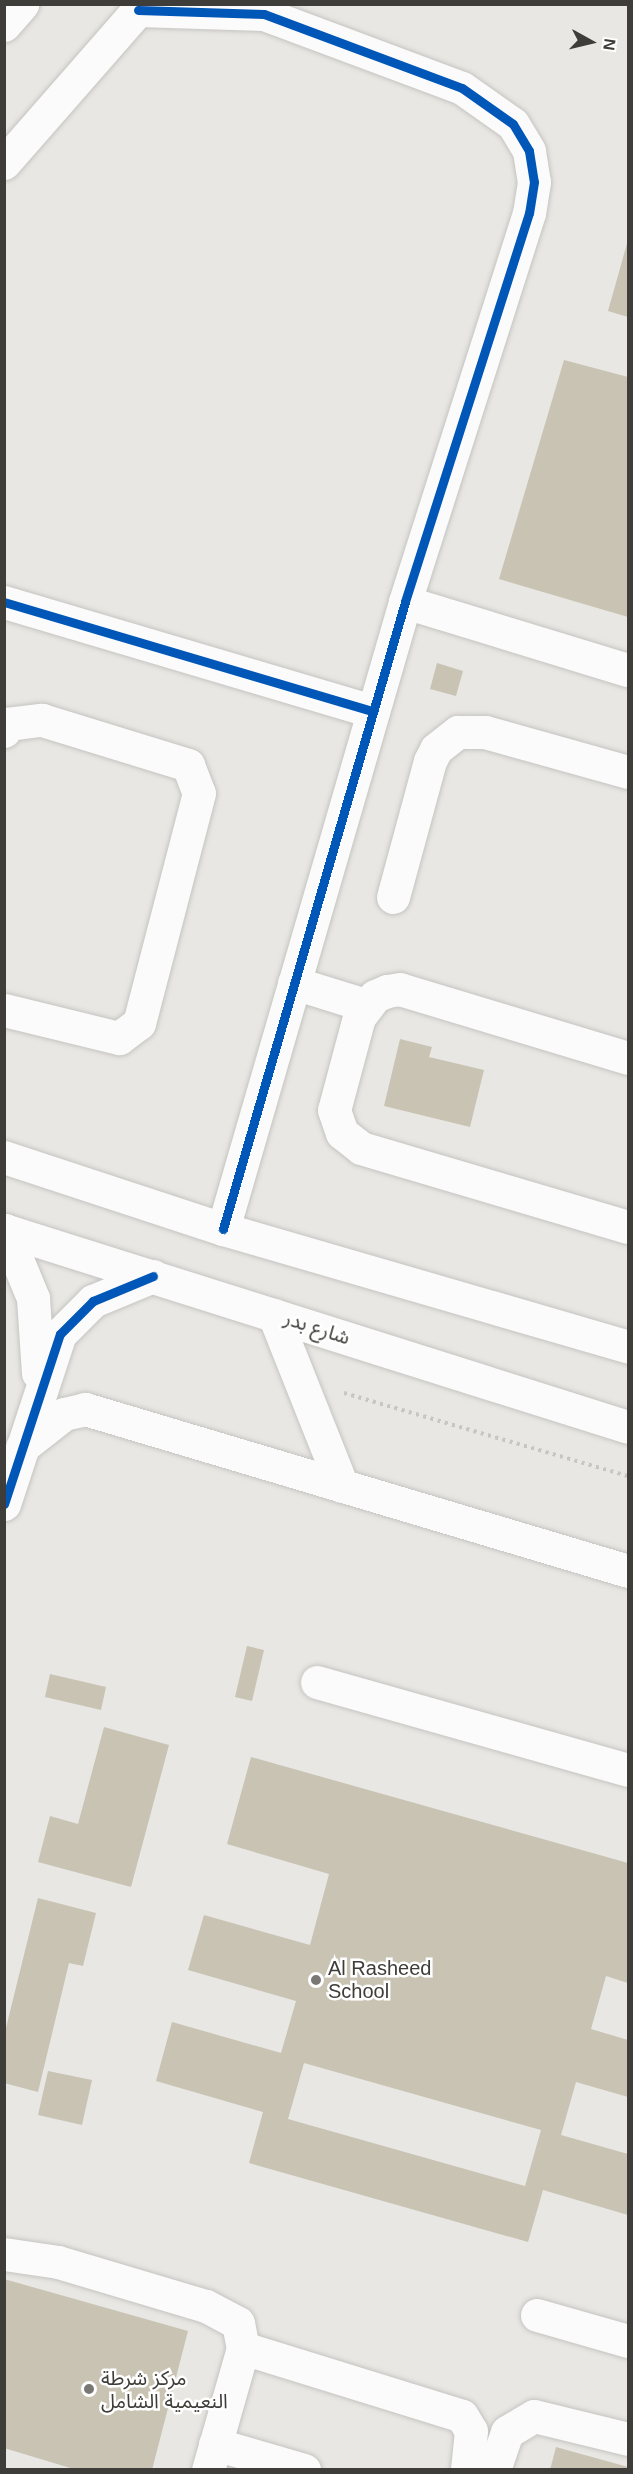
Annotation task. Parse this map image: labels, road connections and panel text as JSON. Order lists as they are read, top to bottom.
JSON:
{
  "streets": {
    "street": ["شارع بدر"]
  },
  "places": ["Al Rasheed School", "مركز شرطة النعيمية الشامل"],
  "north": "right"
}
